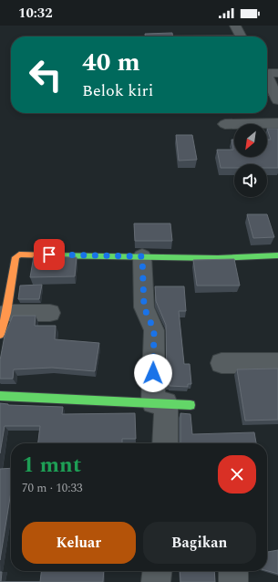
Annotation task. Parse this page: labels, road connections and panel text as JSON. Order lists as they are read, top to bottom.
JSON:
{
  "north": "bottom left",
  "page": {
    "status": "10:32",
    "turn": ["40 m", "Belok kiri"],
    "heading": ["1 mnt", "70 m · 10:33"],
    "buttons": ["Keluar", "Bagikan"]
  }
}
